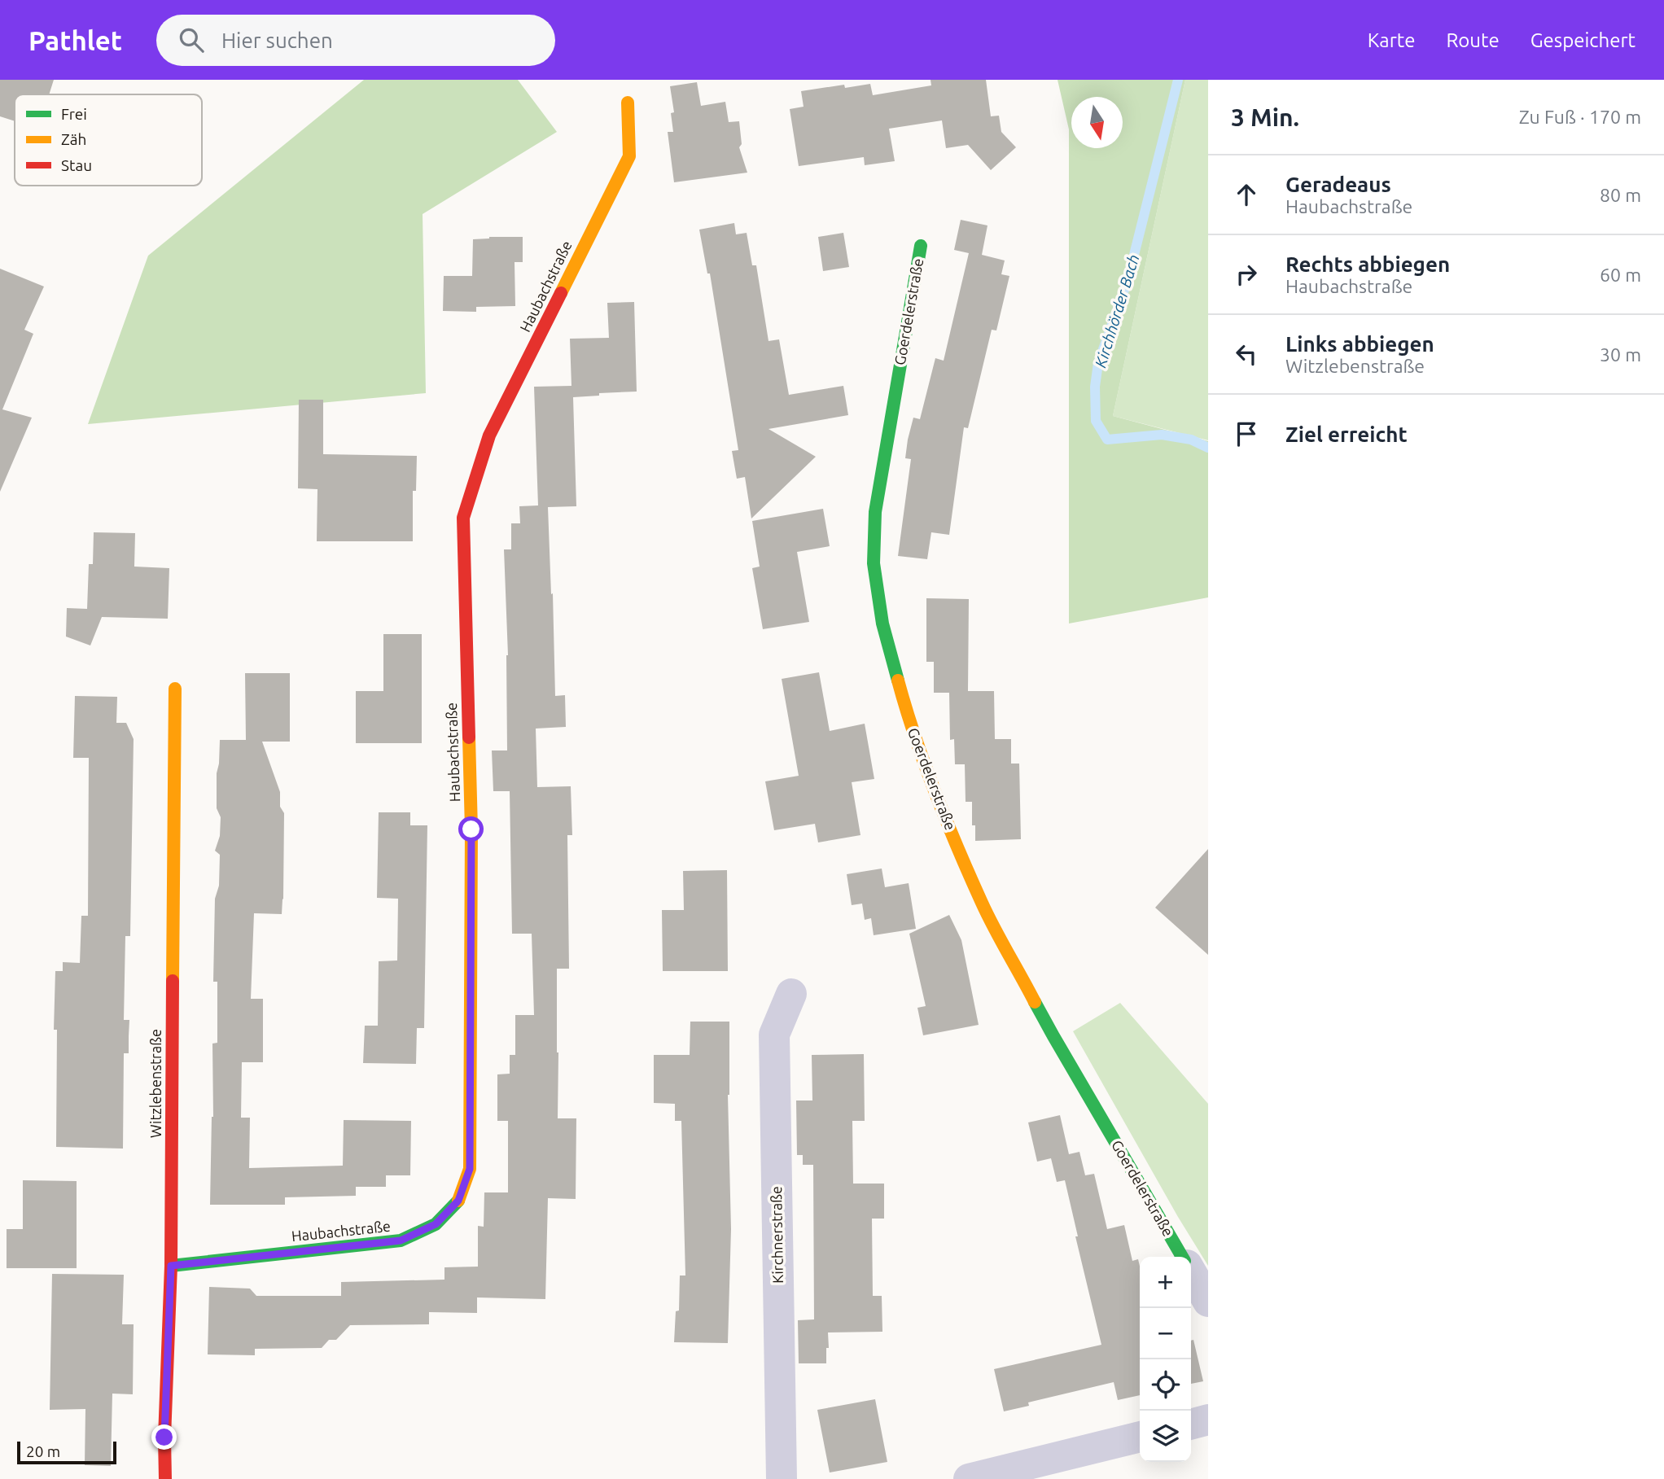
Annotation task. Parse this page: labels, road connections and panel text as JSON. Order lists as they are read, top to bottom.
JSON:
{
  "streets": {
    "street": [
      "Haubachstraße",
      "Goerdelerstraße",
      "Witzlebenstraße",
      "Kirchnerstraße"
    ]
  },
  "crossings": [
    ["Haubachstraße", "Witzlebenstraße"]
  ],
  "water": ["Kirchhörder Bach"],
  "legend": ["Frei", "Zäh", "Stau"],
  "scale_bar": "20 m",
  "north": "bottom",
  "page": {
    "header": "Pathlet",
    "search": "Hier suchen",
    "nav": ["Karte", "Route", "Gespeichert"],
    "heading": ["3 Min.", "Zu Fuß · 170 m"],
    "list": [
      ["Geradeaus", "Haubachstraße", "80 m"],
      ["Rechts abbiegen", "Haubachstraße", "60 m"],
      ["Links abbiegen", "Witzlebenstraße", "30 m"],
      "Ziel erreicht"
    ],
    "map_buttons": ["+", "−"],
    "scale": "20 m"
  }
}
